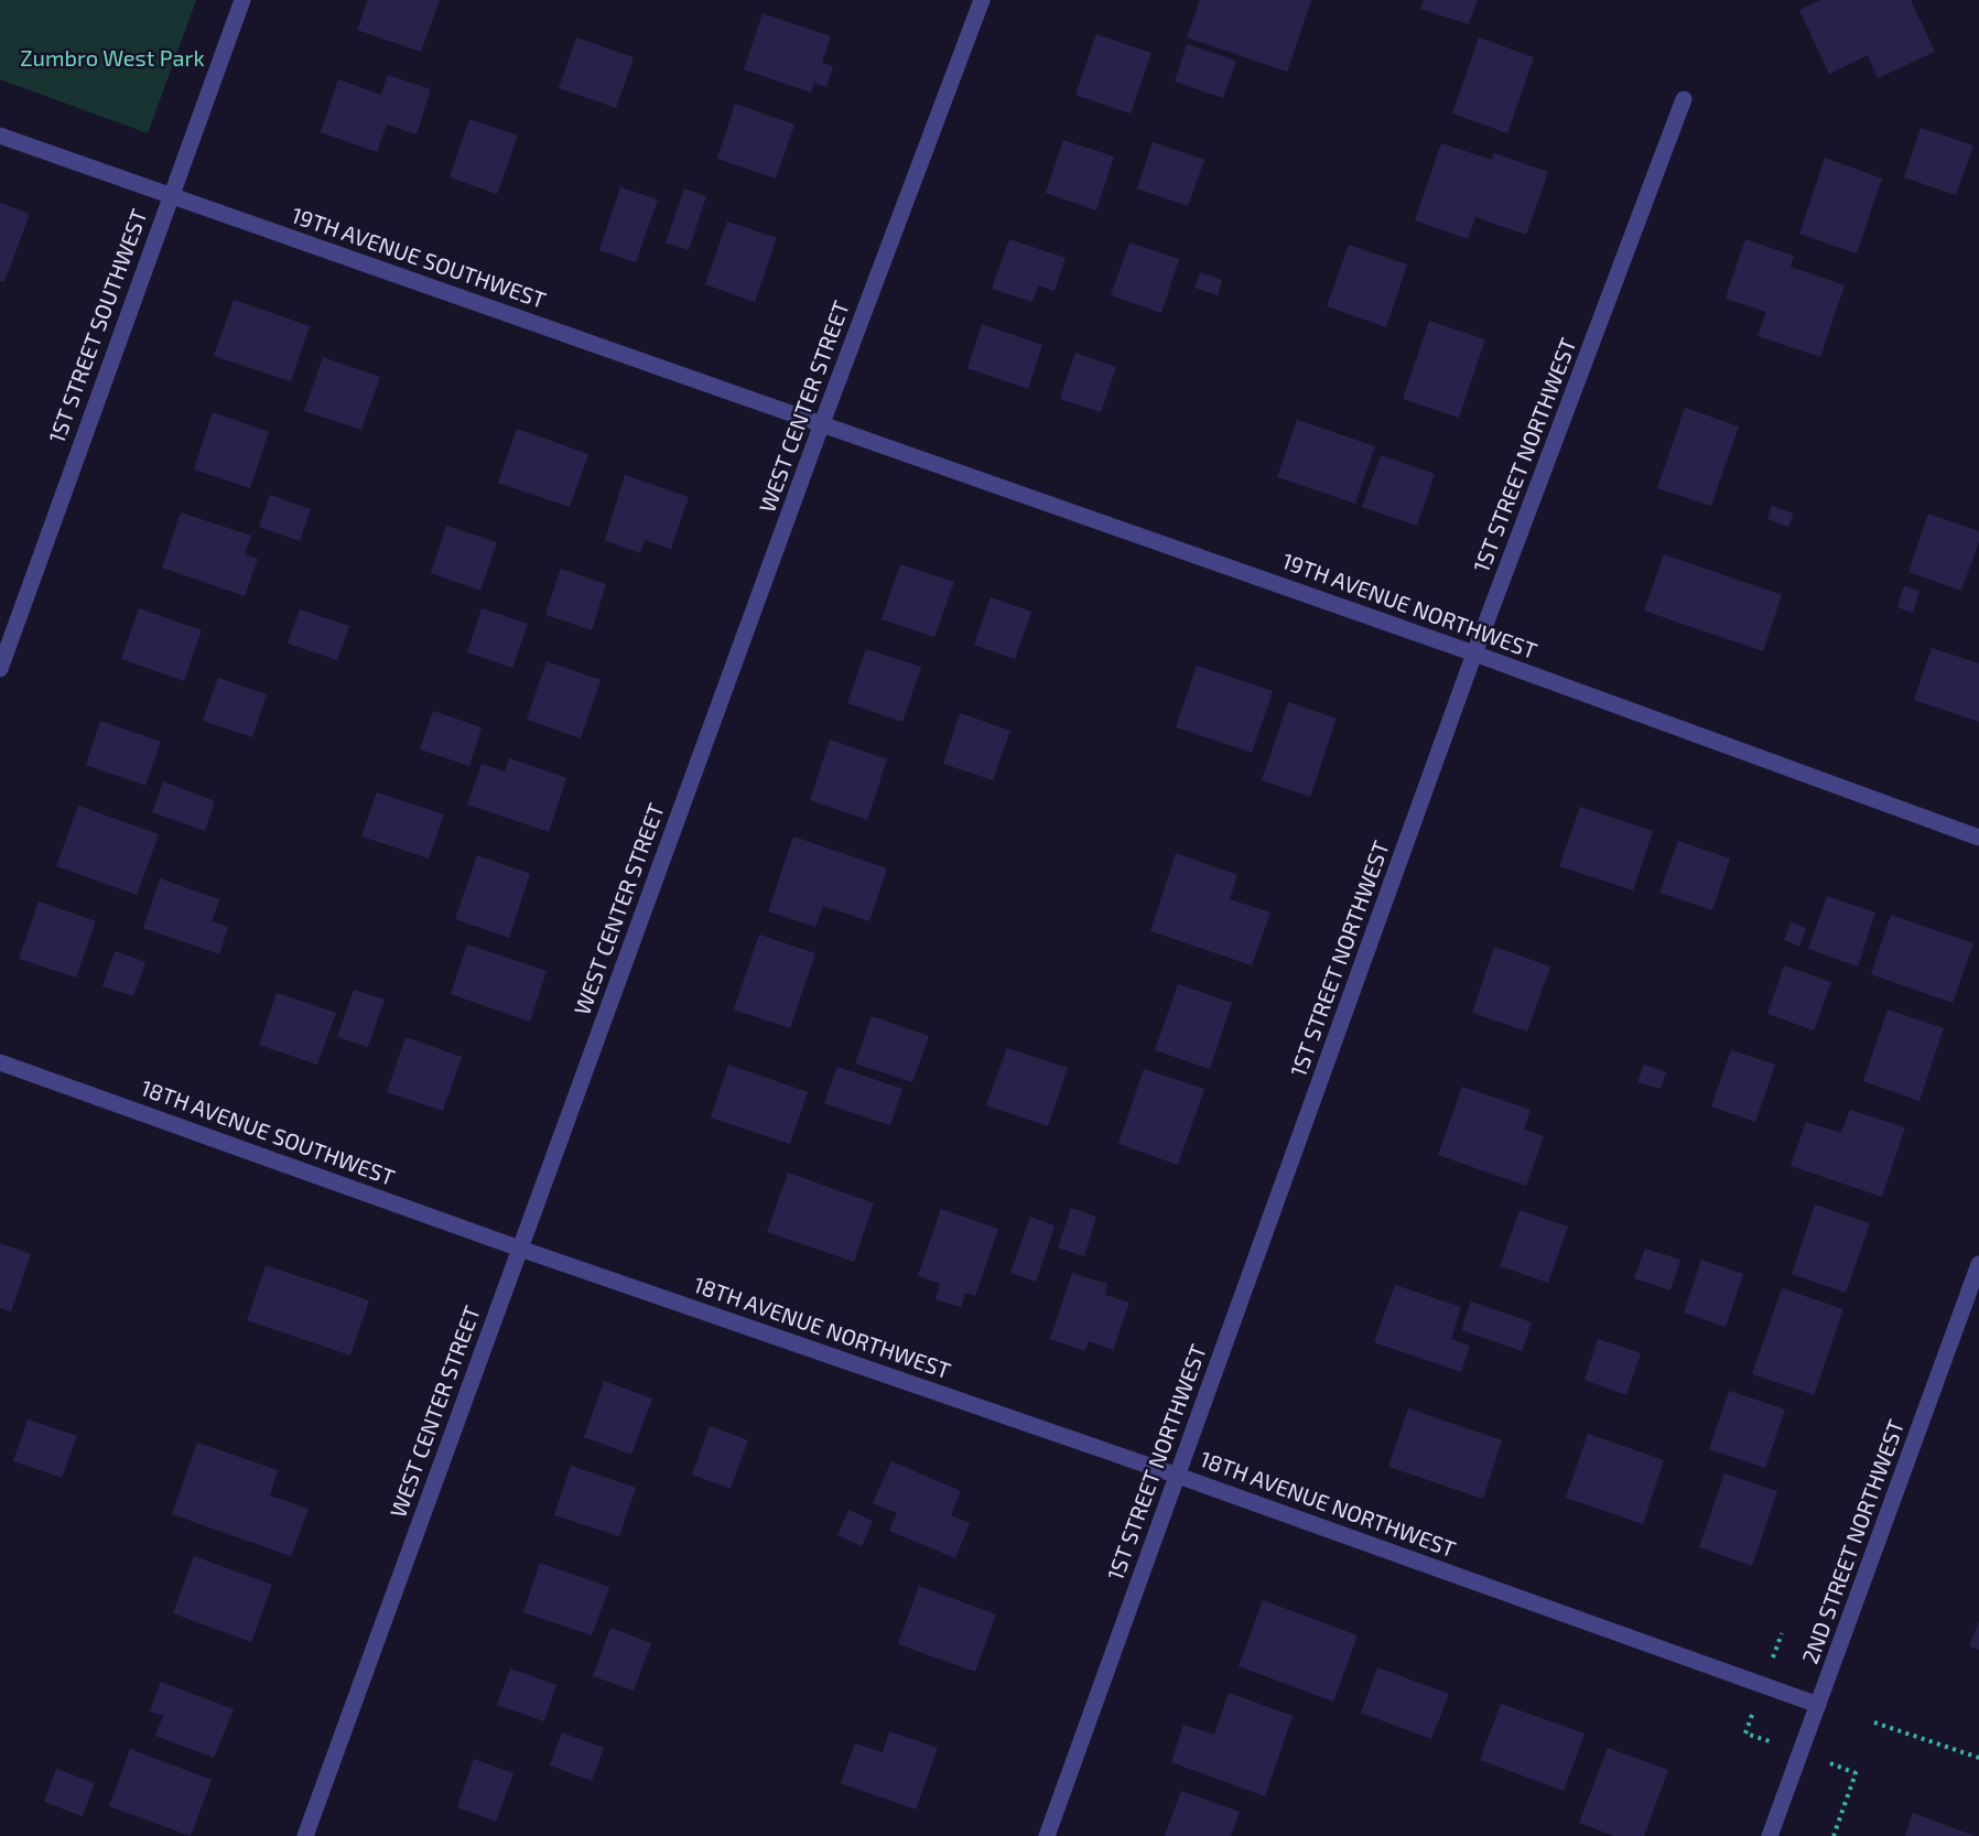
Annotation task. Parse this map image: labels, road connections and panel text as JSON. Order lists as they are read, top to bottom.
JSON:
{
  "streets": {
    "street": [
      "19TH AVENUE SOUTHWEST",
      "1ST STREET SOUTHWEST",
      "WEST CENTER STREET",
      "1ST STREET NORTHWEST",
      "19TH AVENUE NORTHWEST",
      "18TH AVENUE SOUTHWEST",
      "18TH AVENUE NORTHWEST",
      "2ND STREET NORTHWEST"
    ]
  },
  "crossings": [
    ["19TH AVENUE SOUTHWEST", "1ST STREET SOUTHWEST"],
    ["19TH AVENUE SOUTHWEST", "WEST CENTER STREET"],
    ["19TH AVENUE SOUTHWEST", "19TH AVENUE NORTHWEST"],
    ["WEST CENTER STREET", "19TH AVENUE NORTHWEST"],
    ["WEST CENTER STREET", "18TH AVENUE SOUTHWEST"],
    ["WEST CENTER STREET", "18TH AVENUE NORTHWEST"],
    ["1ST STREET NORTHWEST", "19TH AVENUE NORTHWEST"],
    ["1ST STREET NORTHWEST", "18TH AVENUE NORTHWEST"],
    ["18TH AVENUE SOUTHWEST", "18TH AVENUE NORTHWEST"],
    ["18TH AVENUE NORTHWEST", "2ND STREET NORTHWEST"]
  ],
  "parks": ["Zumbro West Park"]
}
